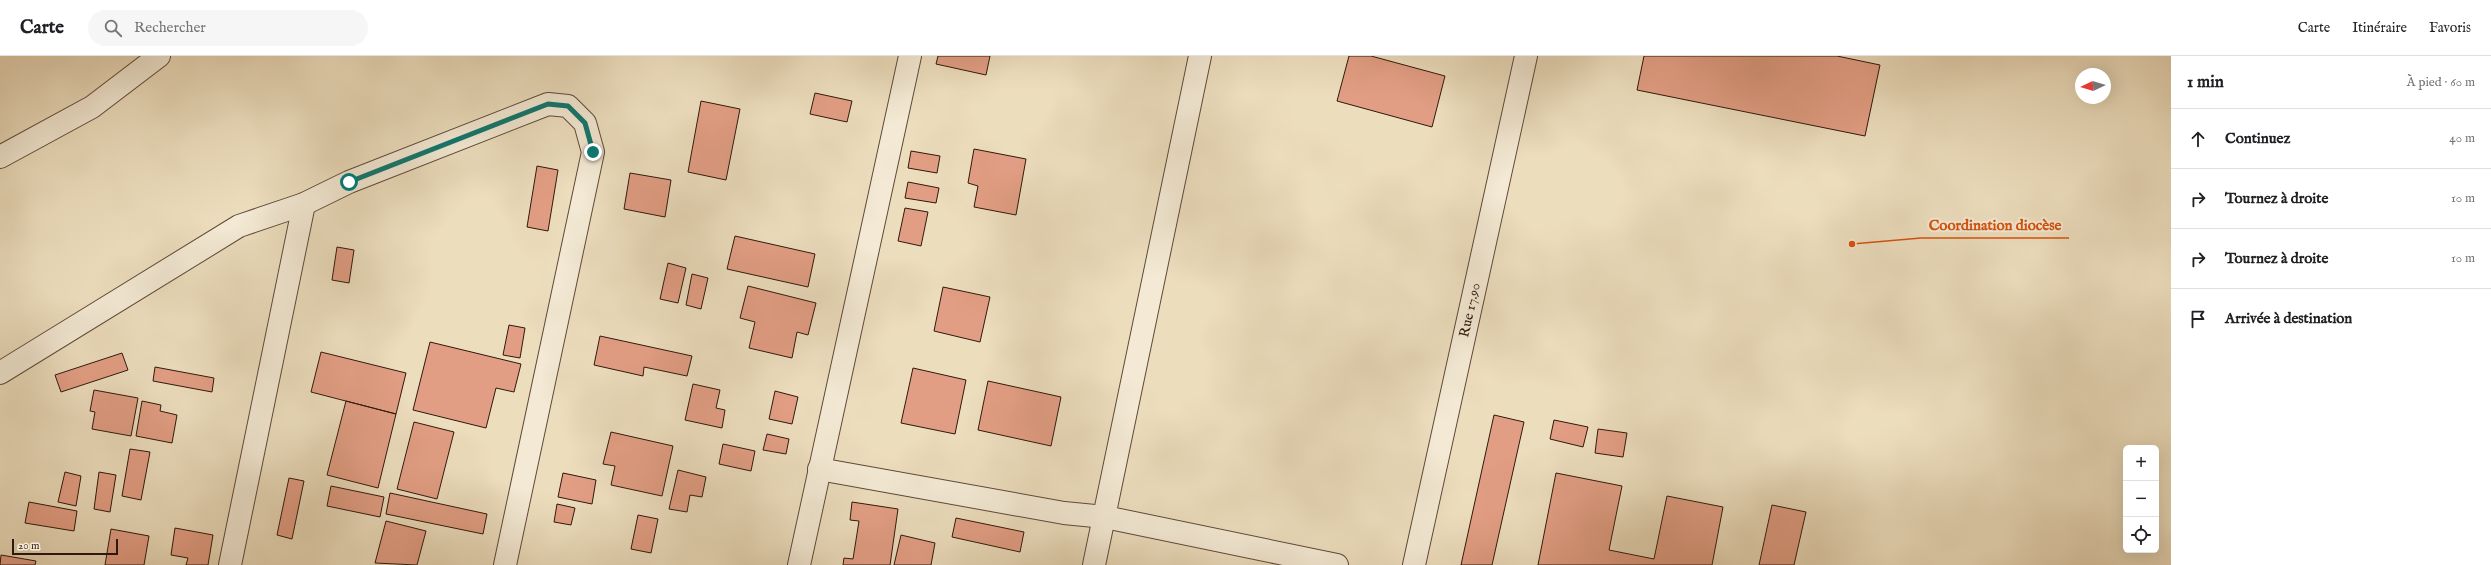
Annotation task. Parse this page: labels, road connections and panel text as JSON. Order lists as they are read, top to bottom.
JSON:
{
  "streets": {
    "street": ["Rue 17.90"]
  },
  "places": ["Coordination diocèse"],
  "scale_bar": "20 m",
  "north": "left",
  "page": {
    "header": "Carte",
    "search": "Rechercher",
    "nav": ["Carte", "Itinéraire", "Favoris"],
    "heading": ["1 min", "À pied · 60 m"],
    "list": [
      ["Continuez", "40 m"],
      ["Tournez à droite", "10 m"],
      ["Tournez à droite", "10 m"],
      "Arrivée à destination"
    ],
    "map_buttons": ["+", "−"],
    "scale": "20 m"
  }
}
